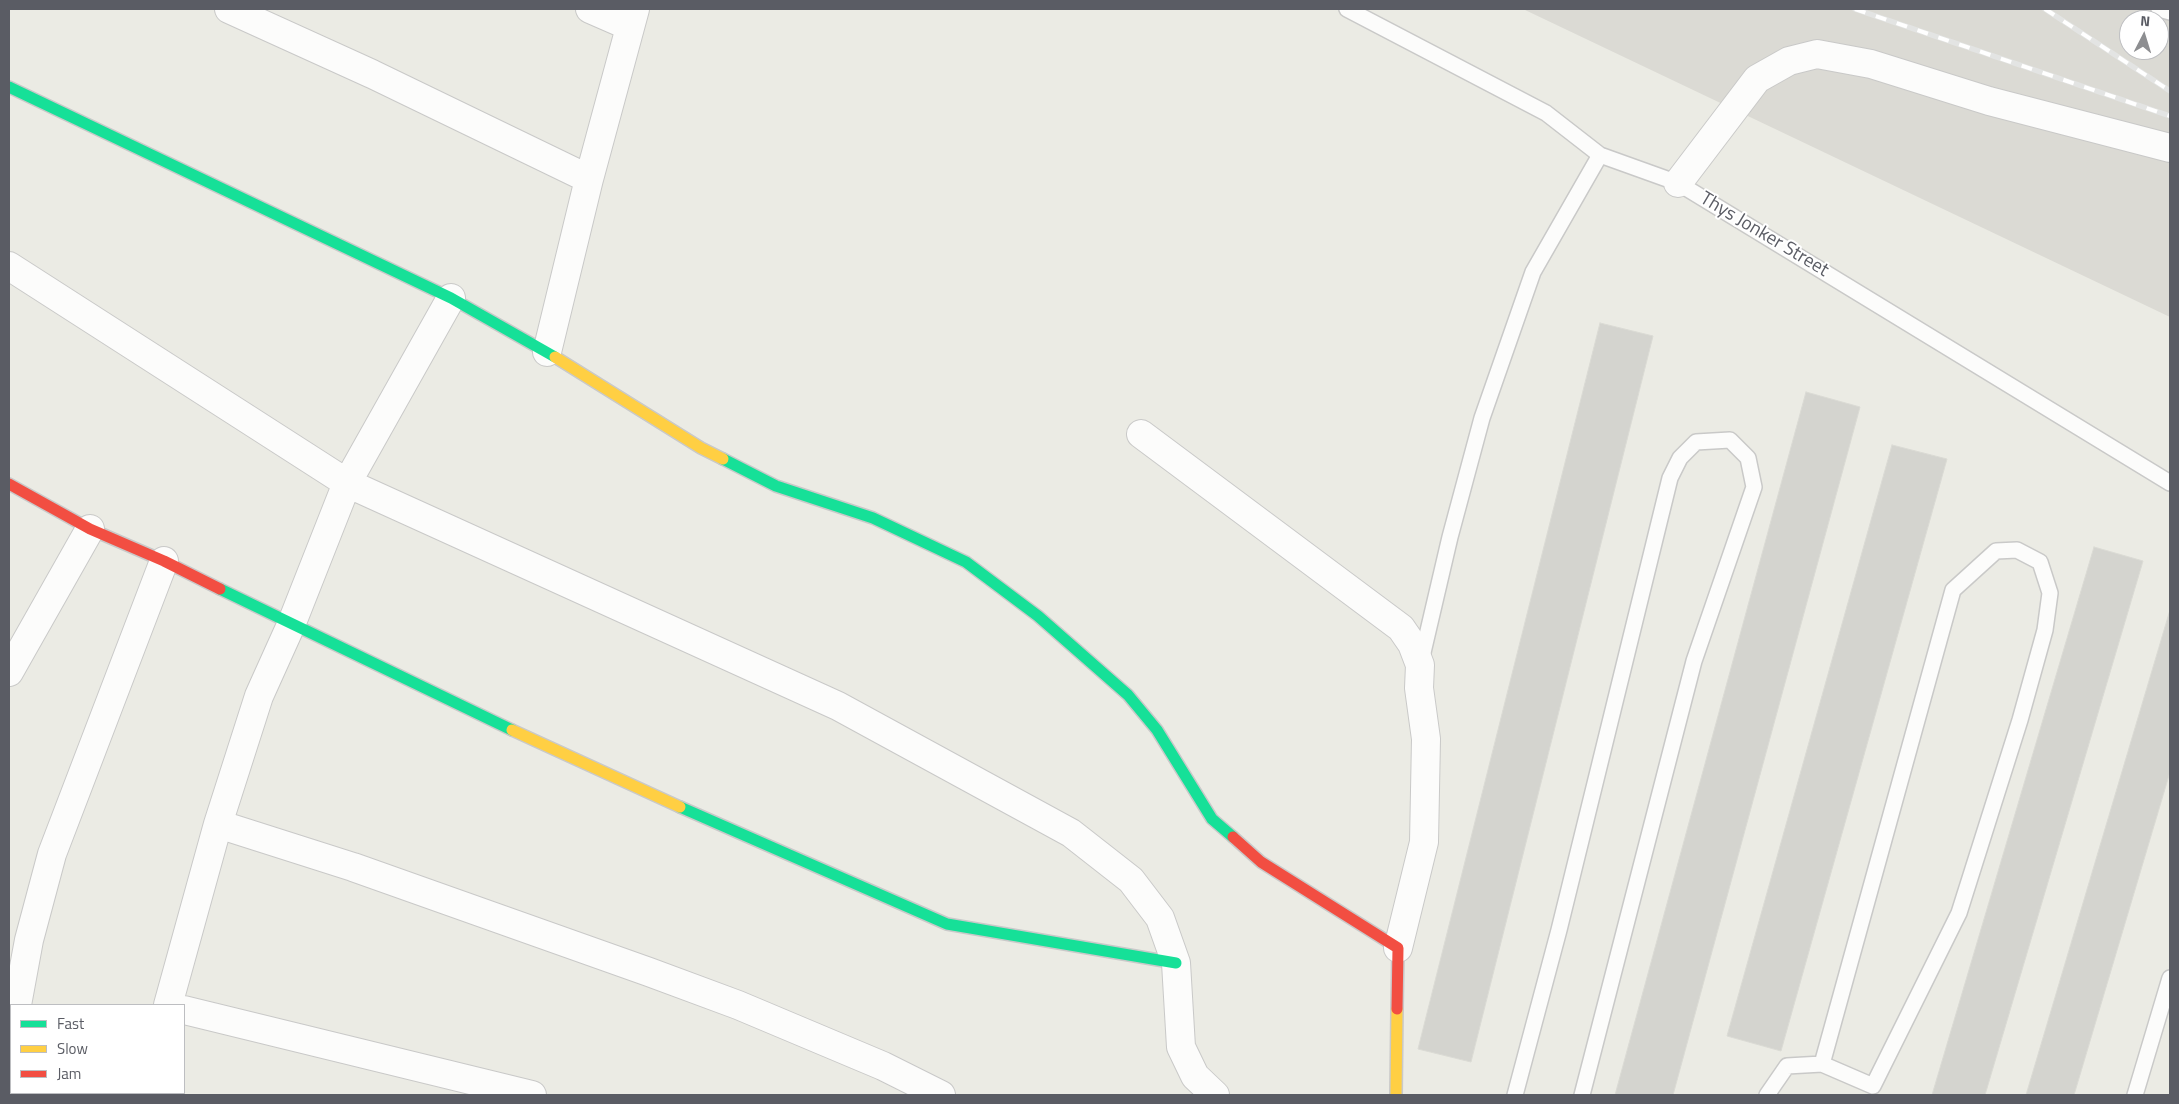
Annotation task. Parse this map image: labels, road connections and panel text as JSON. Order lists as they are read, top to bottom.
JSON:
{
  "streets": {
    "lane": ["Thys Jonker Street"]
  },
  "legend": ["Fast", "Slow", "Jam"],
  "north": "top"
}
